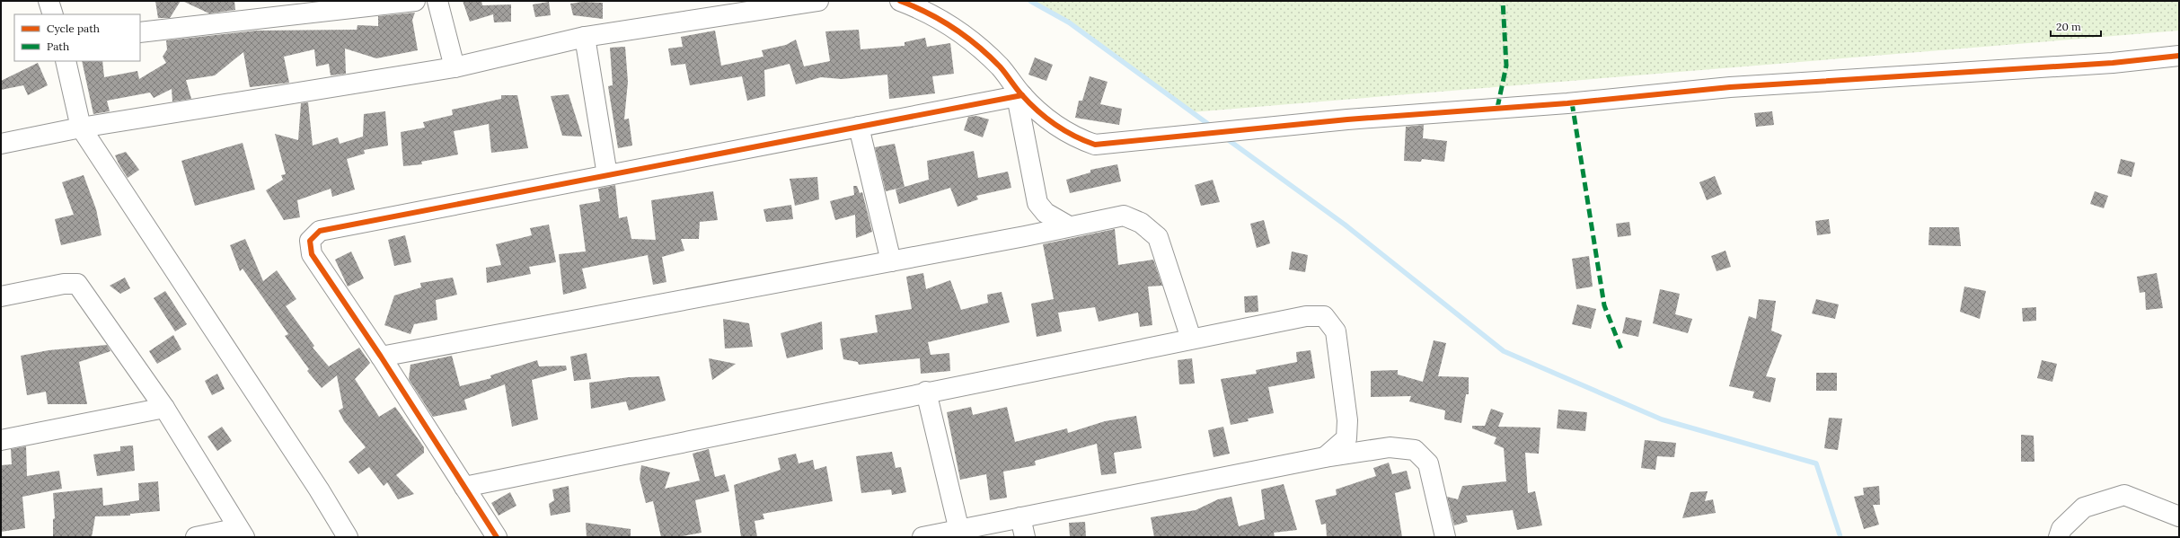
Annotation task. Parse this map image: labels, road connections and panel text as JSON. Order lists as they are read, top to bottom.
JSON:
{
  "legend": ["Cycle path", "Path"],
  "scale_bar": "20 m"
}
